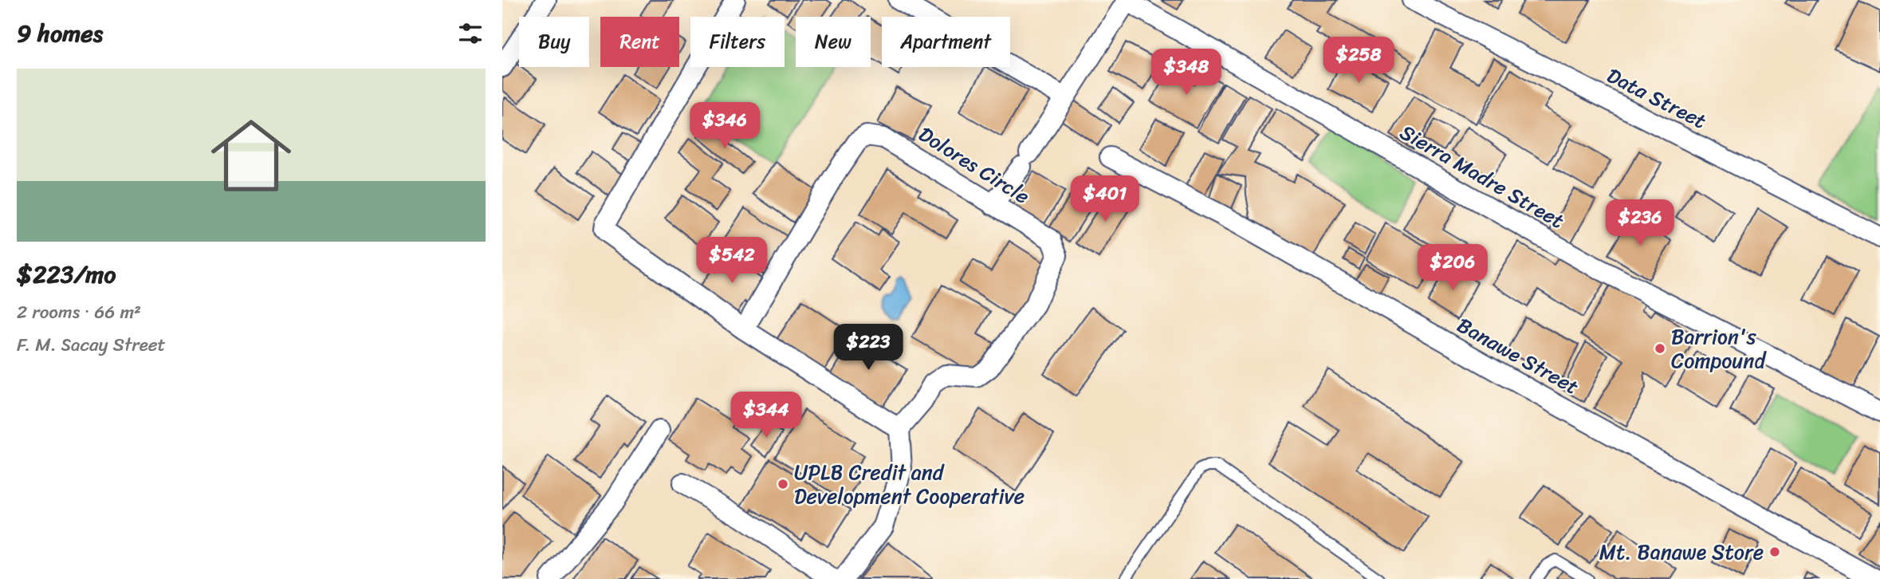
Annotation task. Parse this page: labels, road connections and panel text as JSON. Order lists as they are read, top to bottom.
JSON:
{
  "streets": {
    "street": [
      "Data Street",
      "Dolores Circle",
      "Sierra Madre Street",
      "Banawe Street"
    ]
  },
  "places": ["Barrion's Compound", "UPLB Credit and Development Cooperative", "Mt. Banawe Store"],
  "page": {
    "heading": "9 homes",
    "chip": [
      "Buy",
      "Rent",
      "Filters",
      "New",
      "Apartment"
    ],
    "price": [
      "$258",
      "$348",
      "$346",
      "$401",
      "$236",
      "$542",
      "$206",
      "$223",
      "$344"
    ],
    "list": [
      {
        "name": "$223/mo",
        "note": "2 rooms · 66 m² · F. M. Sacay Street"
      }
    ]
  }
}
